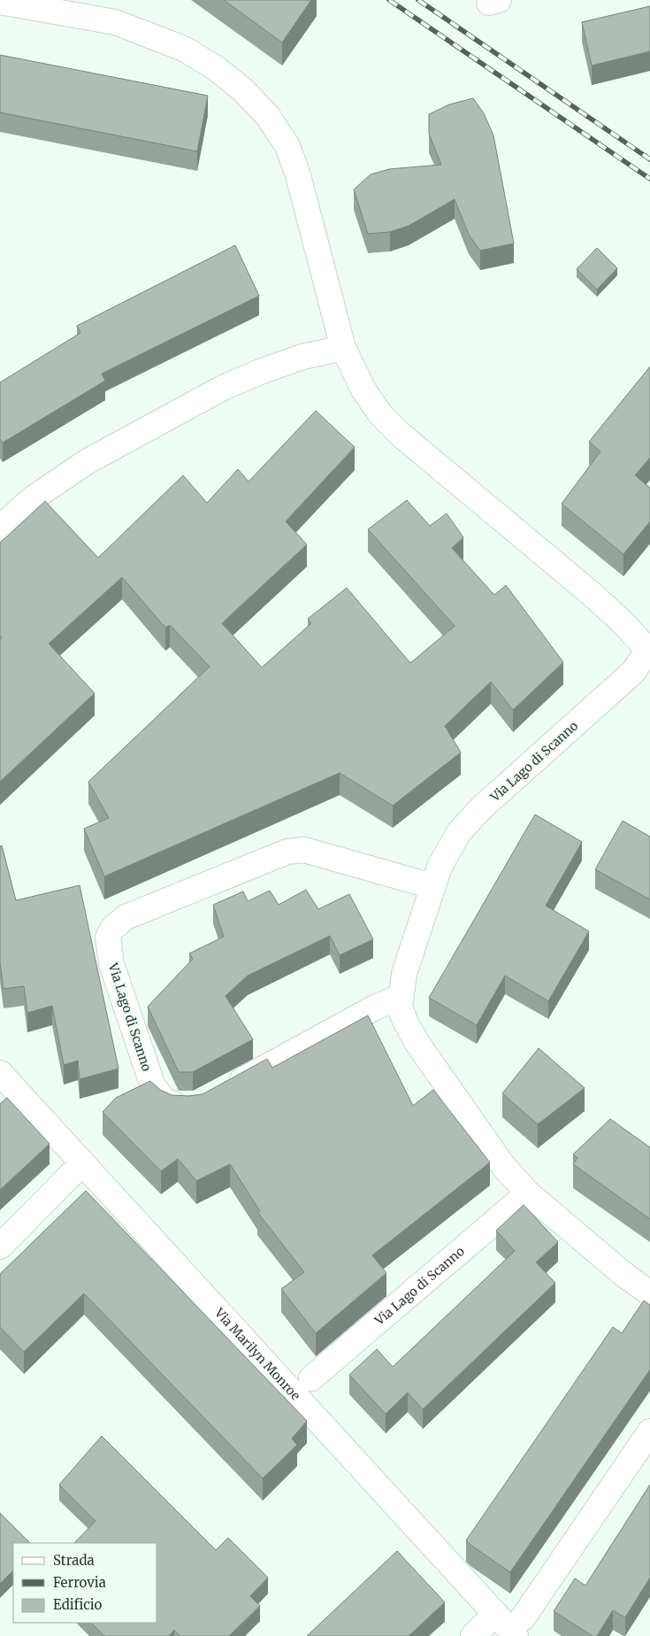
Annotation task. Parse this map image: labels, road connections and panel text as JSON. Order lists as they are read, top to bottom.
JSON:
{
  "streets": {
    "street": ["Via Lago di Scanno", "Via Marilyn Monroe"]
  },
  "legend": ["Strada", "Ferrovia", "Edificio"]
}
